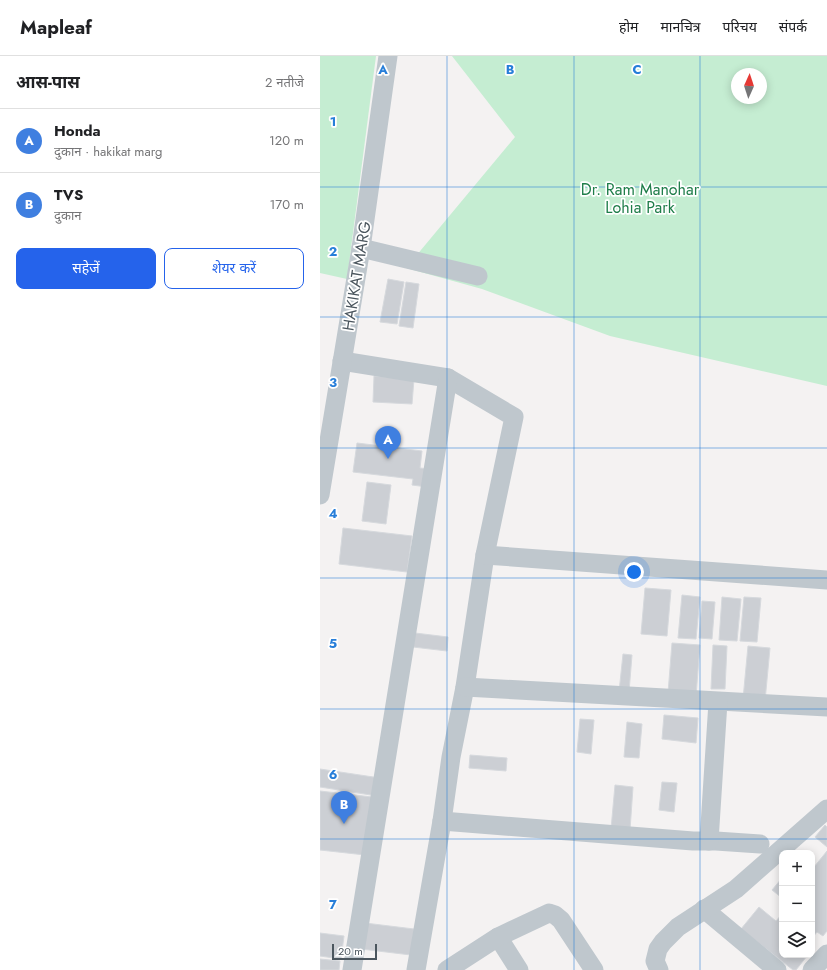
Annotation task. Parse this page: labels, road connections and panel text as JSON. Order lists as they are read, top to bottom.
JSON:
{
  "streets": {
    "street": ["HAKIKAT MARG"]
  },
  "parks": ["Dr. Ram Manohar Lohia Park"],
  "scale_bar": "20 m",
  "north": "top",
  "page": {
    "header": "Mapleaf",
    "nav": [
      "होम",
      "मानचित्र",
      "परिचय",
      "संपर्क"
    ],
    "heading": ["आस-पास", "2 नतीजे"],
    "list": [
      {
        "mark": "A",
        "name": "Honda",
        "note": "दुकान · hakikat marg",
        "value": "120 m"
      },
      {
        "mark": "B",
        "name": "TVS",
        "note": "दुकान",
        "value": "170 m"
      }
    ],
    "buttons": ["सहेजें", "शेयर करें"],
    "pins": ["A", "B"],
    "map_buttons": ["+", "−"],
    "scale": "20 m"
  },
  "grid": {
    "columns": ["A", "B", "C"],
    "rows": [
      "1",
      "2",
      "3",
      "4",
      "5",
      "6",
      "7"
    ]
  }
}
